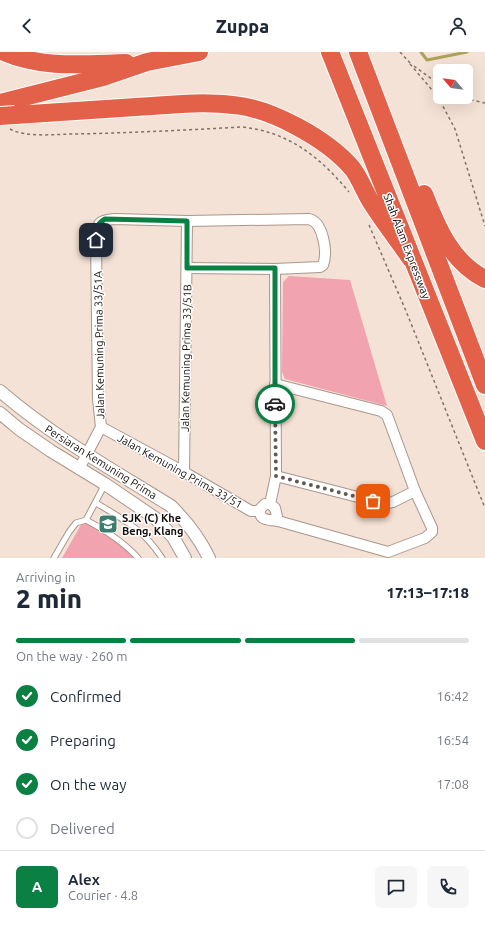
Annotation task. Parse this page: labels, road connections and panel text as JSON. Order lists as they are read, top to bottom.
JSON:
{
  "streets": {
    "highway": ["Shah Alam Expressway"],
    "street": [
      "Jalan Kemuning Prima 33/51A",
      "Jalan Kemuning Prima 33/51B",
      "Persiaran Kemuning Prima",
      "Jalan Kemuning Prima 33/51"
    ]
  },
  "crossings": [
    ["Jalan Kemuning Prima 33/51A", "Jalan Kemuning Prima 33/51B"],
    ["Jalan Kemuning Prima 33/51A", "Jalan Kemuning Prima 33/51"],
    ["Jalan Kemuning Prima 33/51B", "Jalan Kemuning Prima 33/51"]
  ],
  "places": {
    "school or university": ["SJK (C) Khe Beng, Klang"]
  },
  "north": "top left",
  "page": {
    "header": "Zuppa",
    "heading": ["2 min", "Arriving in", "17:13–17:18"],
    "panel": ["Alex", "Courier · 4.8"],
    "bar": "On the way · 260 m",
    "list": [
      ["Confirmed", "16:42"],
      ["Preparing", "16:54"],
      ["On the way", "17:08"],
      "Delivered"
    ],
    "round": "A"
  }
}
